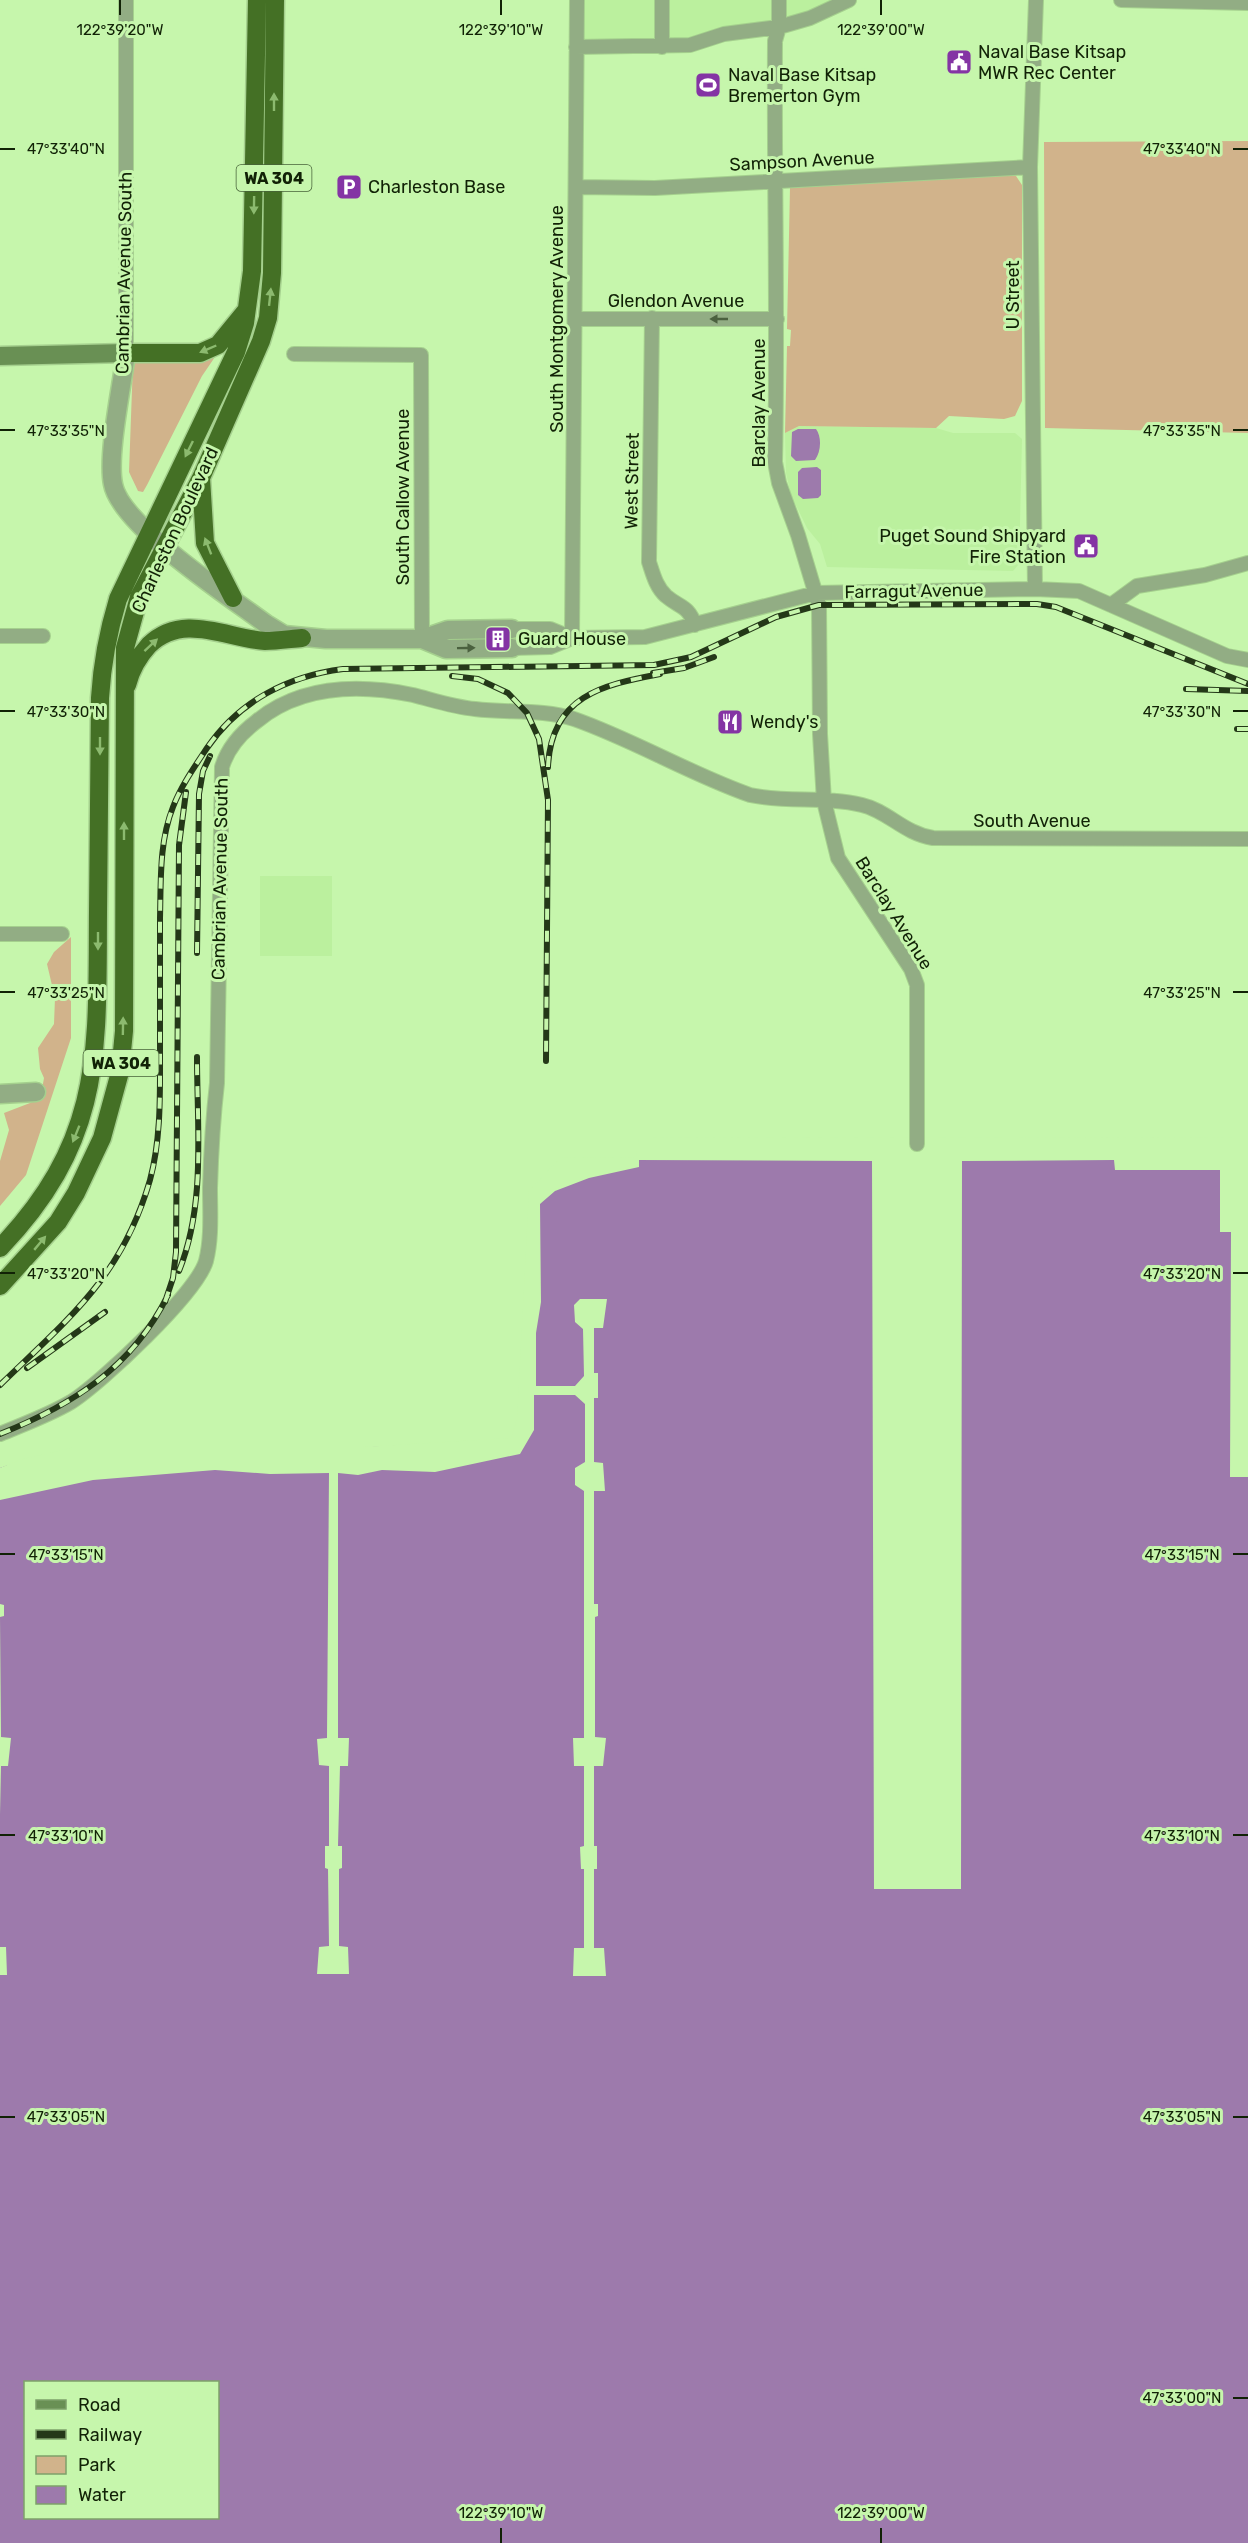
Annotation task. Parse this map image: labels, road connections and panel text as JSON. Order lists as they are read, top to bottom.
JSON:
{
  "streets": {
    "highway": ["WA 304", "Charleston Boulevard"],
    "street": [
      "Sampson Avenue",
      "Cambrian Avenue South",
      "U Street",
      "Glendon Avenue",
      "South Montgomery Avenue",
      "Barclay Avenue",
      "West Street",
      "South Callow Avenue",
      "Farragut Avenue",
      "South Avenue"
    ]
  },
  "crossings": [
    ["Sampson Avenue", "U Street"],
    ["Sampson Avenue", "South Montgomery Avenue"],
    ["Sampson Avenue", "Barclay Avenue"],
    ["Cambrian Avenue South", "Barclay Avenue"],
    ["Cambrian Avenue South", "Charleston Boulevard"],
    ["Cambrian Avenue South", "Farragut Avenue"],
    ["Cambrian Avenue South", "South Avenue"],
    ["U Street", "Farragut Avenue"],
    ["Glendon Avenue", "South Montgomery Avenue"],
    ["Glendon Avenue", "Barclay Avenue"],
    ["Glendon Avenue", "West Street"],
    ["South Montgomery Avenue", "Farragut Avenue"],
    ["Barclay Avenue", "Farragut Avenue"],
    ["Barclay Avenue", "South Avenue"],
    ["West Street", "Farragut Avenue"],
    ["South Callow Avenue", "Farragut Avenue"],
    ["Charleston Boulevard", "Farragut Avenue"]
  ],
  "one_way": ["Glendon Avenue"],
  "places": {
    "public building": ["Naval Base Kitsap MWR Rec Center", "Puget Sound Shipyard Fire Station"],
    "sports": ["Naval Base Kitsap Bremerton Gym"],
    "parking": ["Charleston Base"],
    "building": ["Guard House"],
    "restaurant": ["Wendy's"]
  },
  "legend": [
    "Road",
    "Railway",
    "Park",
    "Water"
  ],
  "coordinates": [
    "122°39'20\"W",
    "122°39'10\"W",
    "122°39'00\"W",
    "47°33'40\"N",
    "47°33'35\"N",
    "47°33'30\"N",
    "47°33'25\"N",
    "47°33'20\"N",
    "47°33'15\"N",
    "47°33'10\"N",
    "47°33'05\"N",
    "47°33'00\"N"
  ]
}
